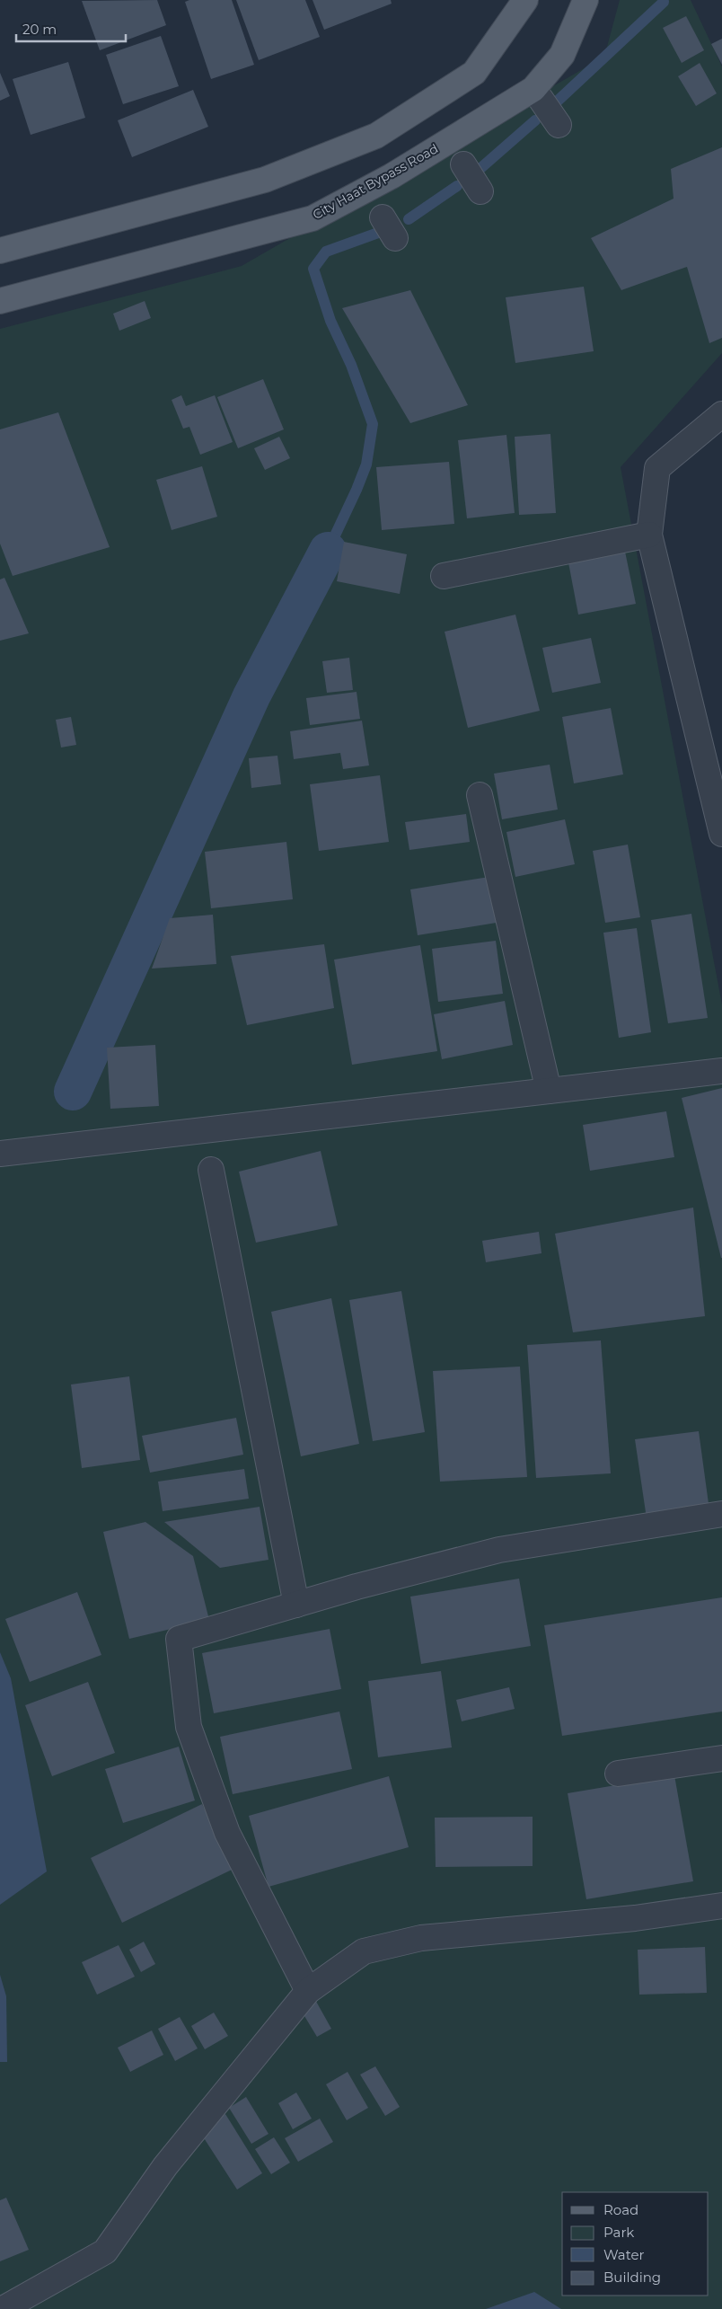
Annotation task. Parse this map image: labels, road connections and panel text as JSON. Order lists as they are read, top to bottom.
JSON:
{
  "streets": {
    "main road": ["City Haat Bypass Road"]
  },
  "legend": [
    "Road",
    "Park",
    "Water",
    "Building"
  ],
  "scale_bar": "20 m"
}
